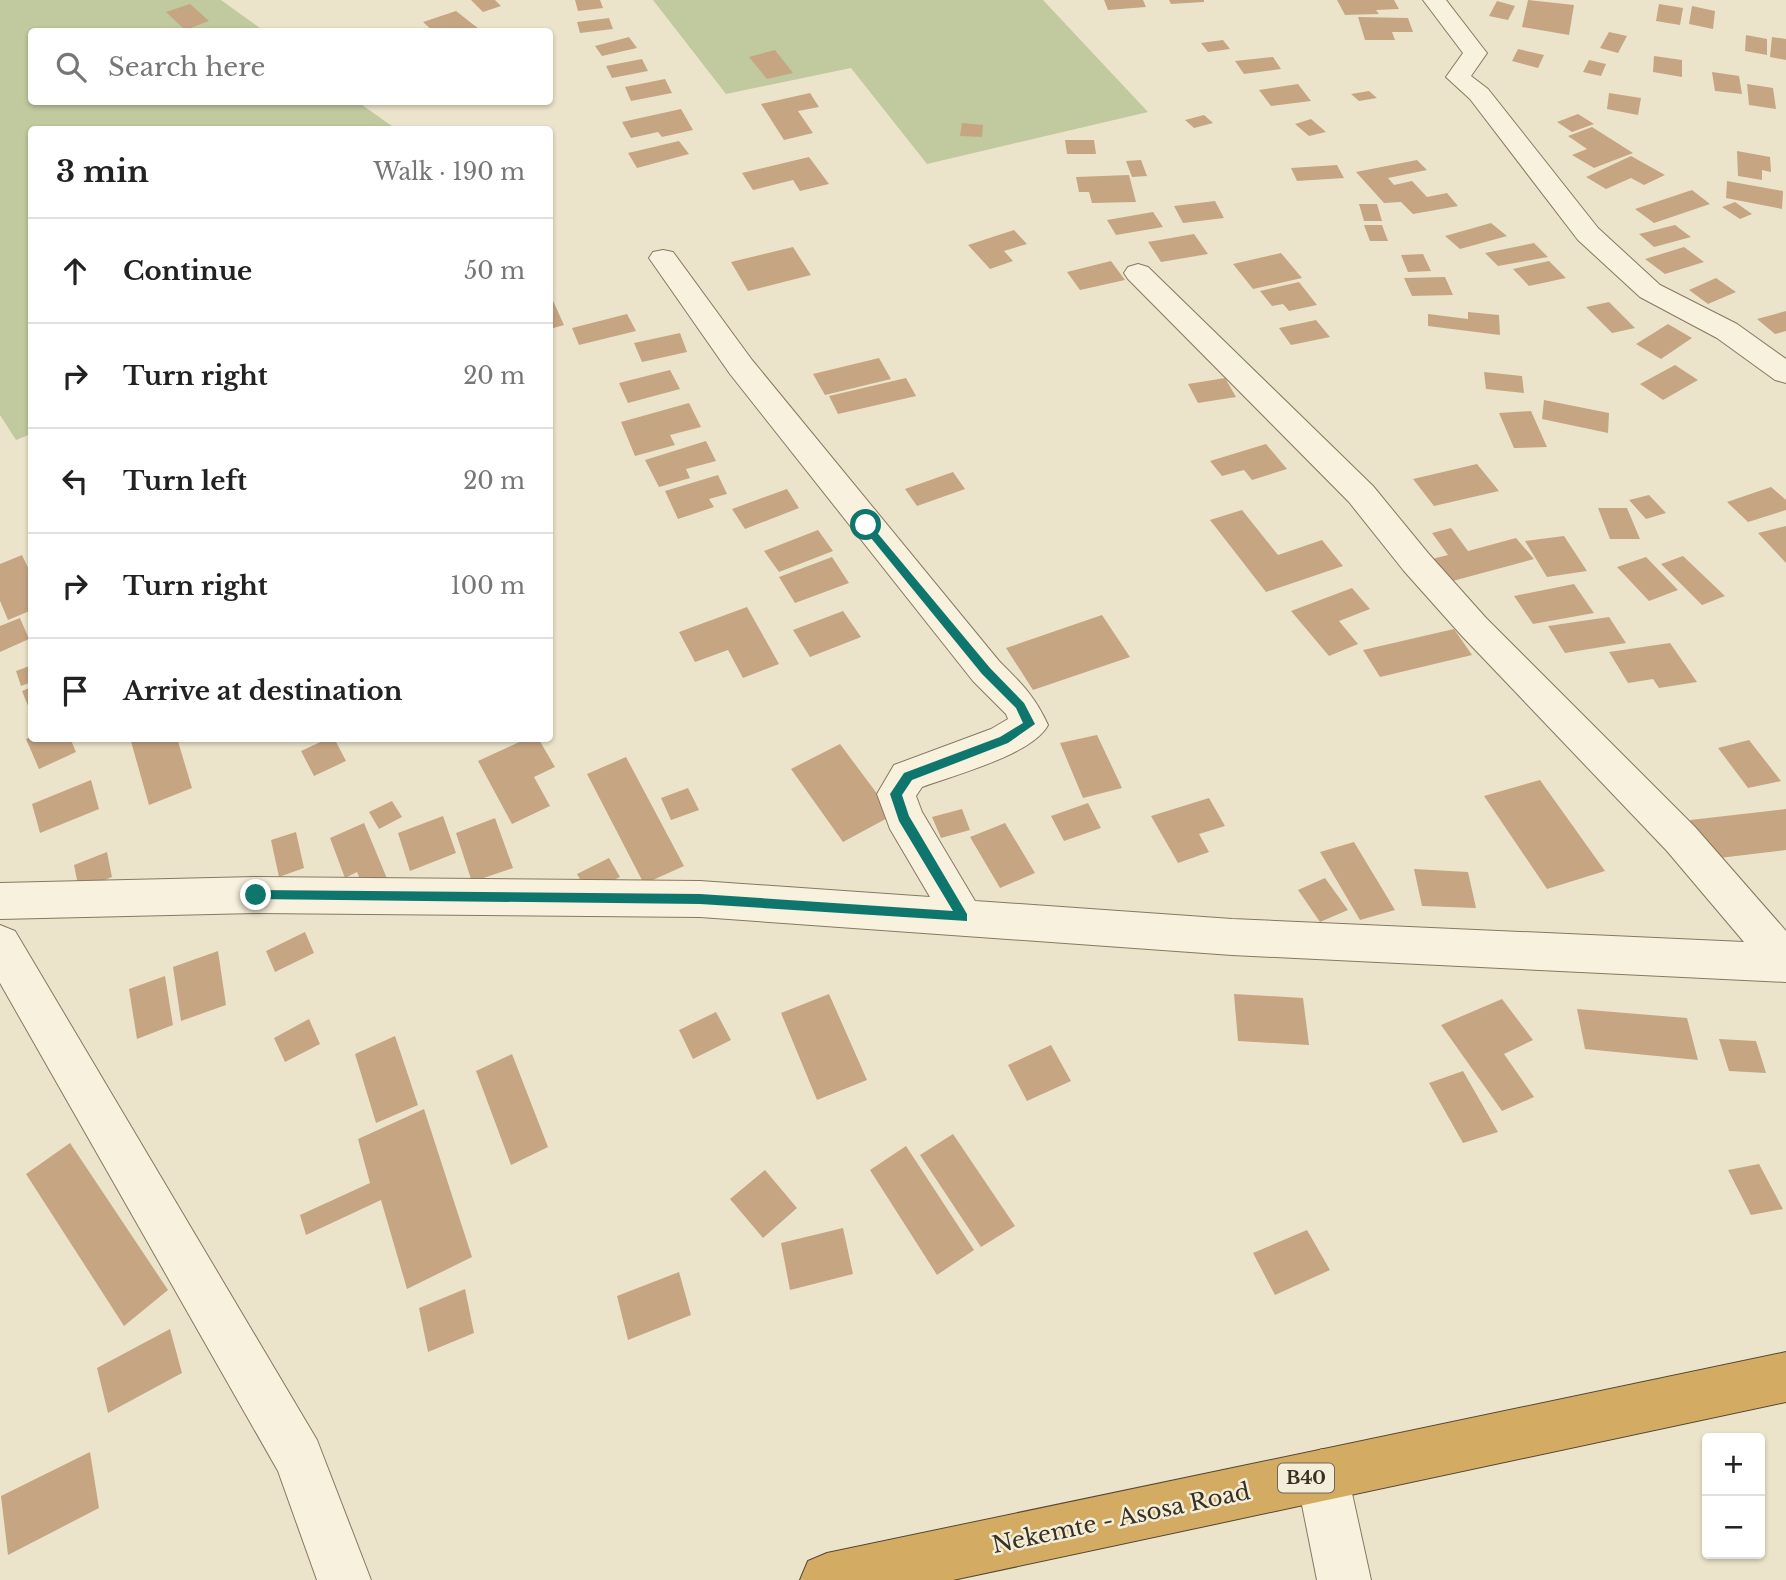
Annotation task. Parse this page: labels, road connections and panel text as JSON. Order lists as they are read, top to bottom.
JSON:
{
  "streets": {
    "highway": ["B40", "Nekemte - Asosa Road"]
  },
  "page": {
    "search": "Search here",
    "heading": ["3 min", "Walk · 190 m"],
    "list": [
      ["Continue", "50 m"],
      ["Turn right", "20 m"],
      ["Turn left", "20 m"],
      ["Turn right", "100 m"],
      "Arrive at destination"
    ],
    "map_buttons": ["+", "−"]
  }
}
